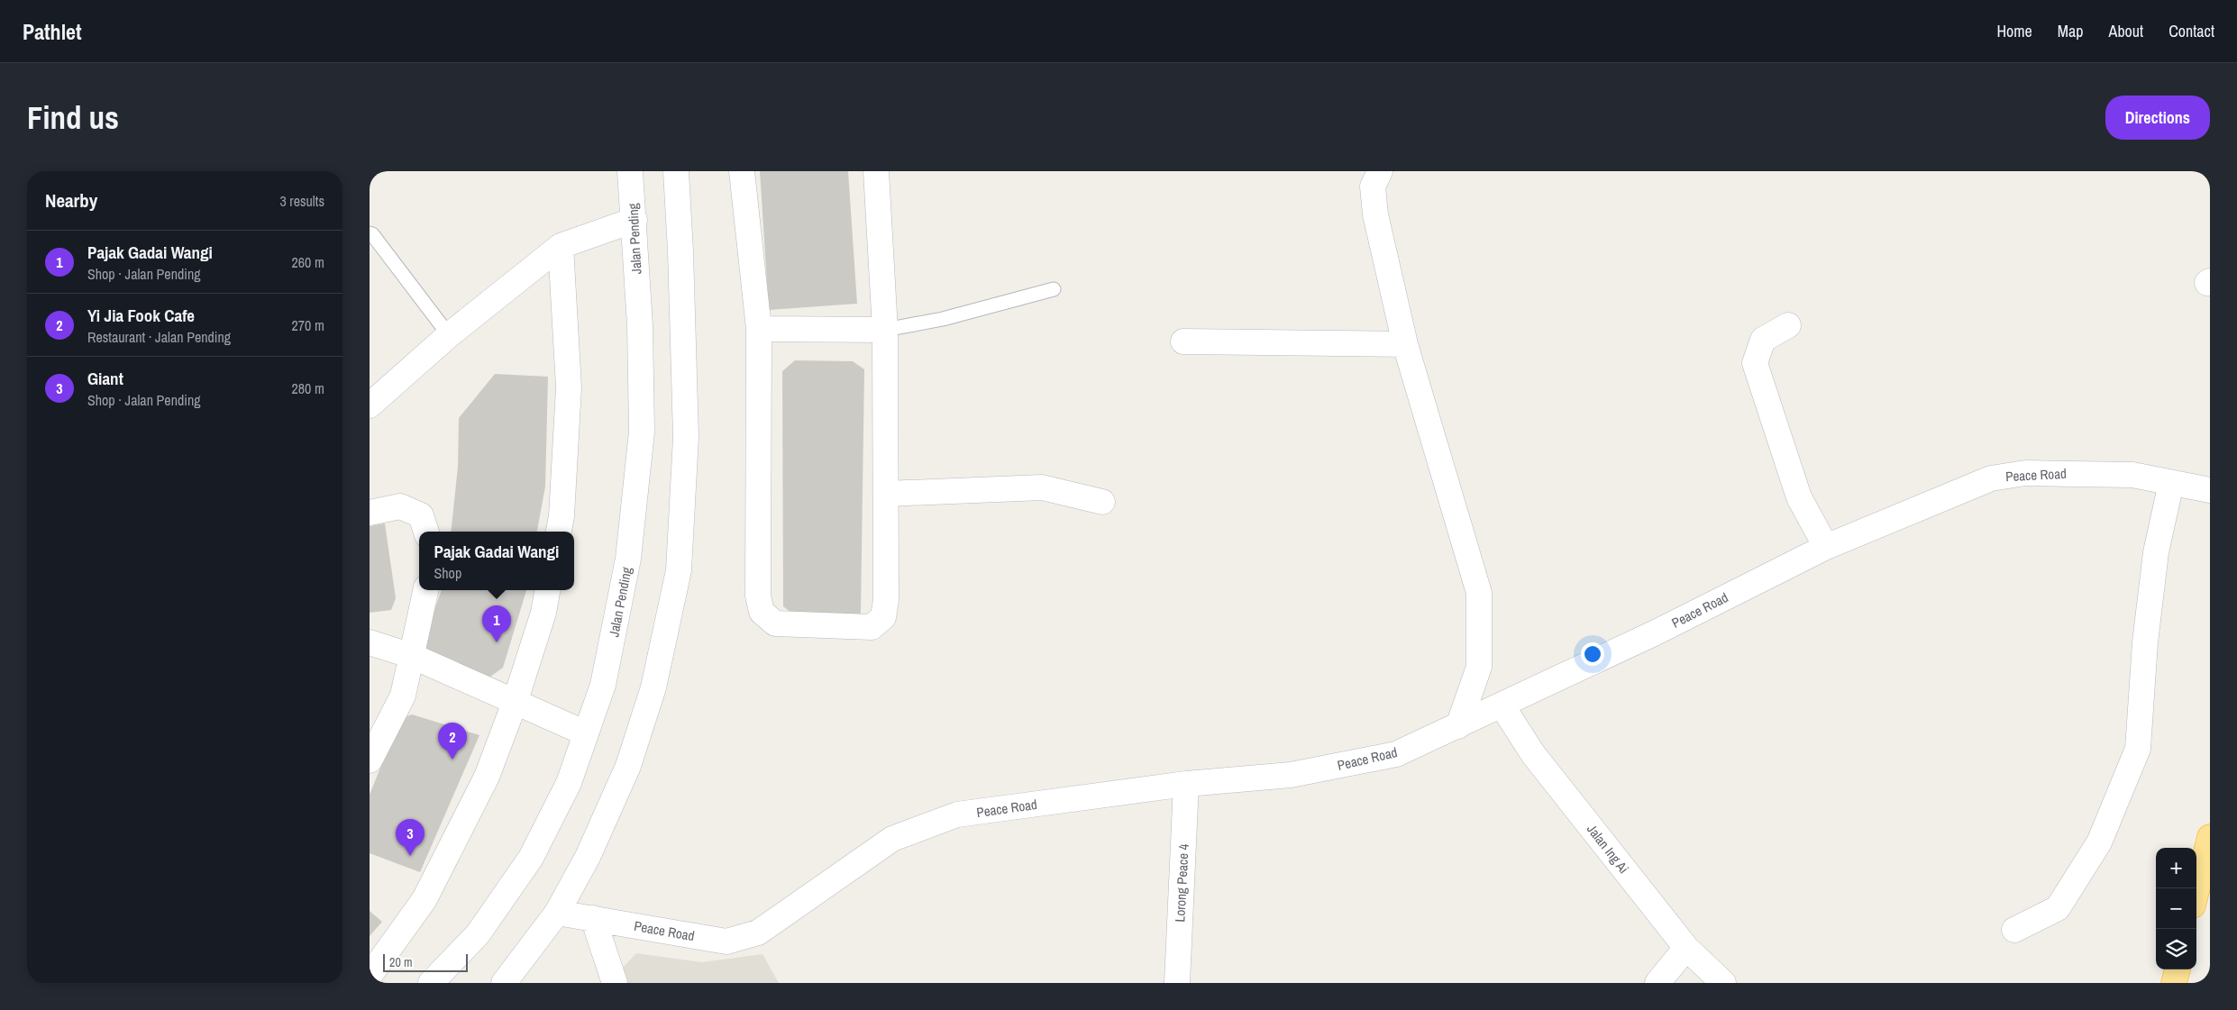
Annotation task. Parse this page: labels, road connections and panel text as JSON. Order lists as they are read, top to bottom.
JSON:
{
  "streets": {
    "street": [
      "Jalan Pending",
      "Peace Road",
      "Jalan Ing Ai",
      "Lorong Peace 4"
    ]
  },
  "crossings": [
    ["Peace Road", "Jalan Ing Ai"],
    ["Peace Road", "Lorong Peace 4"]
  ],
  "scale_bar": "20 m",
  "page": {
    "header": "Pathlet",
    "nav": [
      "Home",
      "Map",
      "About",
      "Contact"
    ],
    "buttons": "Directions",
    "title": "Find us",
    "heading": ["Nearby", "3 results"],
    "list": [
      {
        "mark": "1",
        "name": "Pajak Gadai Wangi",
        "note": "Shop · Jalan Pending",
        "value": "260 m"
      },
      {
        "mark": "2",
        "name": "Yi Jia Fook Cafe",
        "note": "Restaurant · Jalan Pending",
        "value": "270 m"
      },
      {
        "mark": "3",
        "name": "Giant",
        "note": "Shop · Jalan Pending",
        "value": "280 m"
      }
    ],
    "popup": ["Pajak Gadai Wangi", "Shop"],
    "pins": ["1", "2", "3"],
    "map_buttons": ["+", "−"],
    "scale": "20 m"
  }
}
